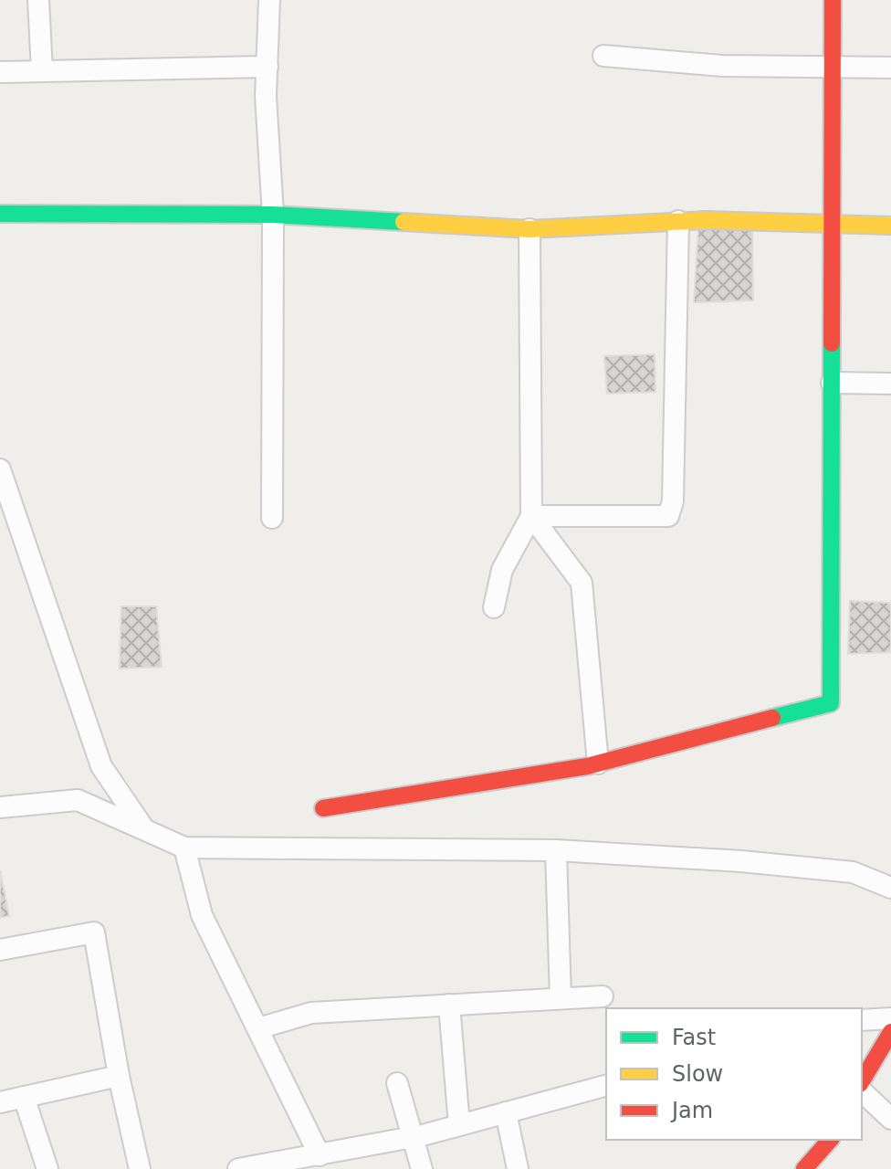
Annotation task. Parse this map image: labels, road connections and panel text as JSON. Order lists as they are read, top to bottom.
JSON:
{
  "legend": ["Fast", "Slow", "Jam"]
}
